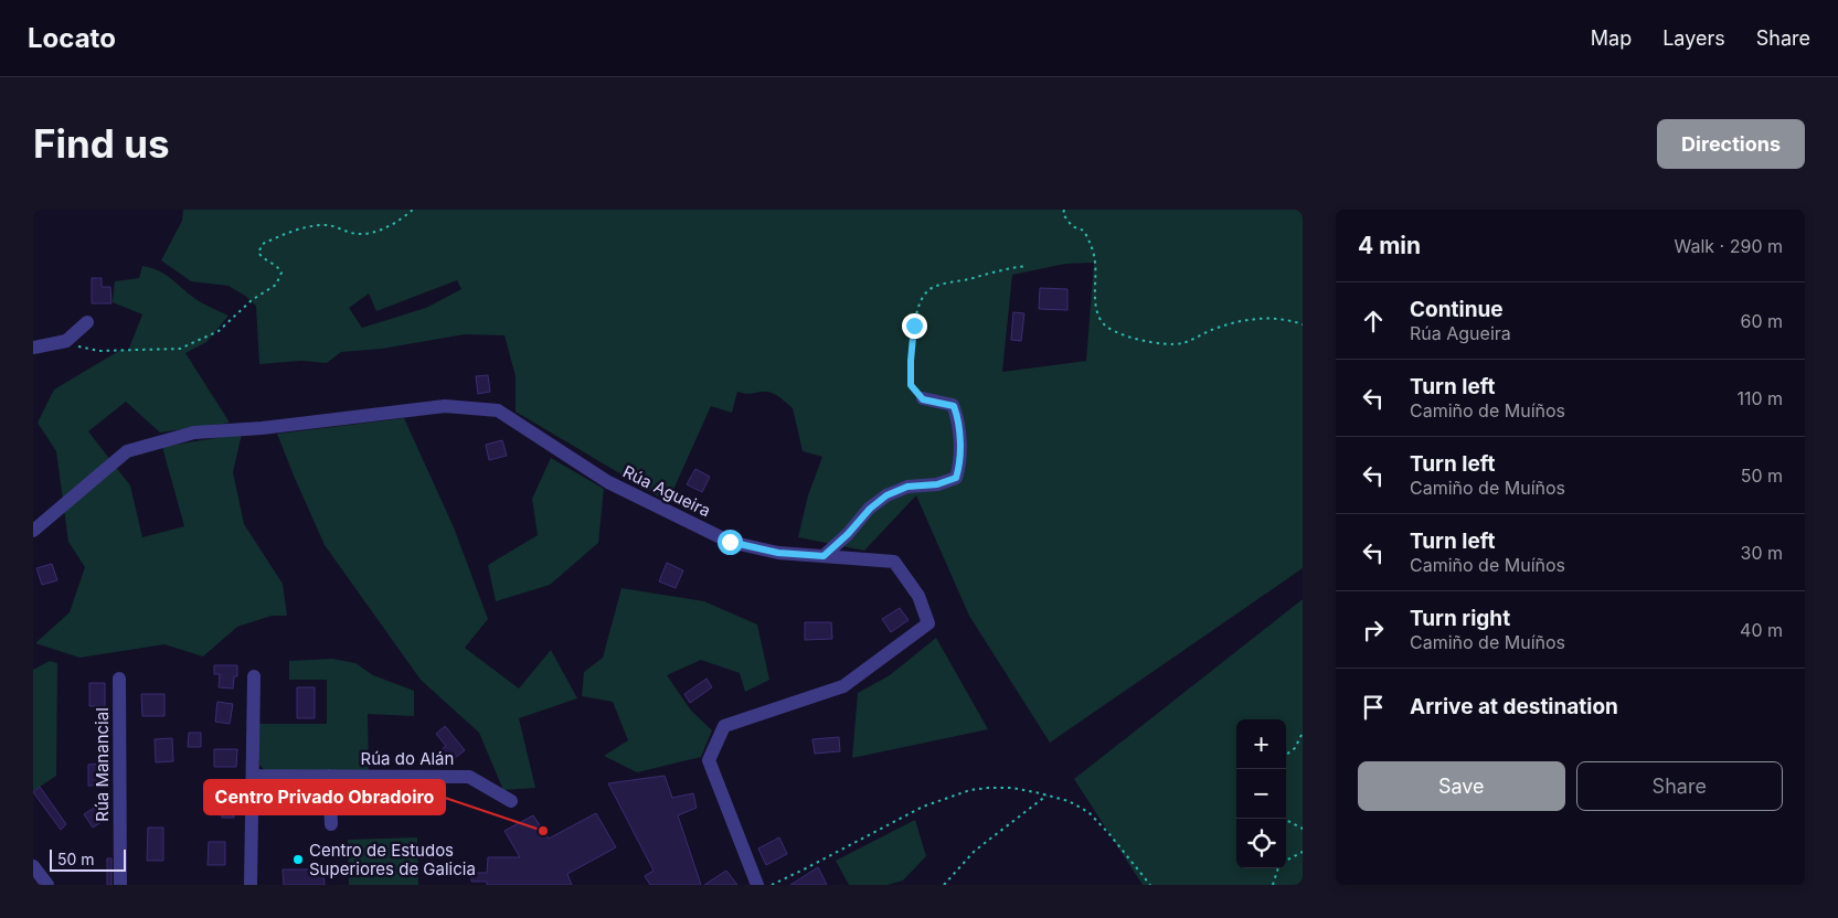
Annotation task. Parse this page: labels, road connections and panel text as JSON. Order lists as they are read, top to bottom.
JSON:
{
  "streets": {
    "street": ["Rúa Agueira", "Rúa do Alán", "Rúa Manancial"]
  },
  "places": ["Centro Privado Obradoiro", "Centro de Estudos Superiores de Galicia"],
  "scale_bar": "50 m",
  "page": {
    "header": "Locato",
    "nav": ["Map", "Layers", "Share"],
    "buttons": [
      "Directions",
      ["Save", "Share"]
    ],
    "title": "Find us",
    "heading": ["4 min", "Walk · 290 m"],
    "list": [
      ["Continue", "Rúa Agueira", "60 m"],
      ["Turn left", "Camiño de Muíños", "110 m"],
      ["Turn left", "Camiño de Muíños", "50 m"],
      ["Turn left", "Camiño de Muíños", "30 m"],
      ["Turn right", "Camiño de Muíños", "40 m"],
      "Arrive at destination"
    ],
    "map_buttons": ["+", "−"],
    "scale": "50 m"
  }
}
